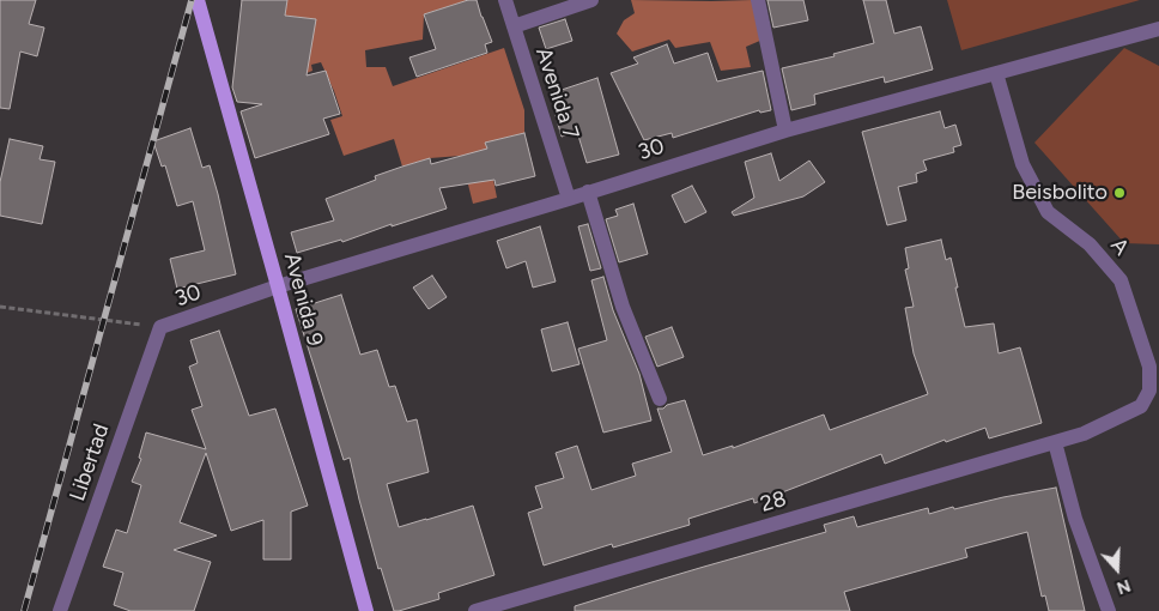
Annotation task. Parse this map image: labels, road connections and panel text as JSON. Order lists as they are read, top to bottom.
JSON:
{
  "streets": {
    "main road": ["Avenida 9"],
    "street": [
      "Avenida 7",
      "30",
      "A",
      "Libertad",
      "28"
    ]
  },
  "crossings": [
    ["Avenida 7", "30"],
    ["30", "A"],
    ["30", "Avenida 9"],
    ["30", "Libertad"],
    ["A", "28"]
  ],
  "places": ["Beisbolito"],
  "north": "bottom"
}
